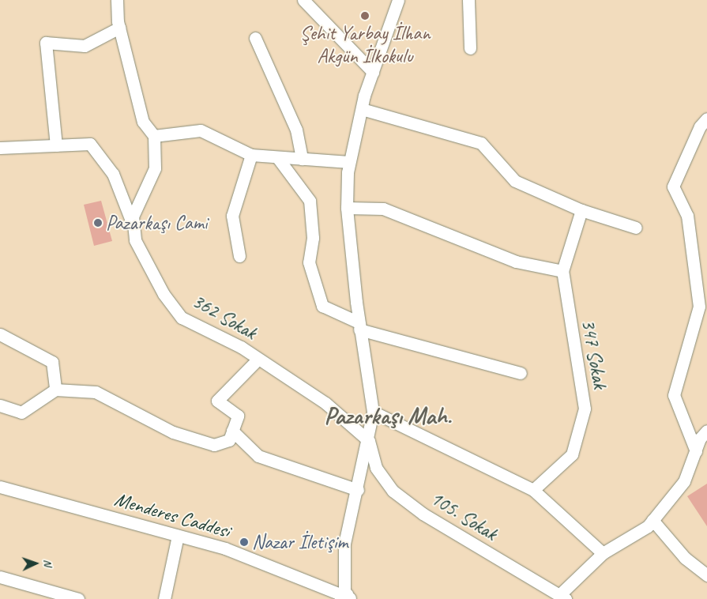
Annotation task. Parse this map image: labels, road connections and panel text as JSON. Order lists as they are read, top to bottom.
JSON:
{
  "streets": {
    "street": [
      "362 Sokak",
      "347 Sokak",
      "Menderes Caddesi",
      "105. Sokak"
    ]
  },
  "crossings": [
    ["362 Sokak", "105. Sokak"]
  ],
  "districts": ["Pazarkaşı Mah."],
  "places": ["Şehit Yarbay İlhan Akgün İlkokulu", "Pazarkaşı Cami", "Nazar İletişim"],
  "north": "right"
}
